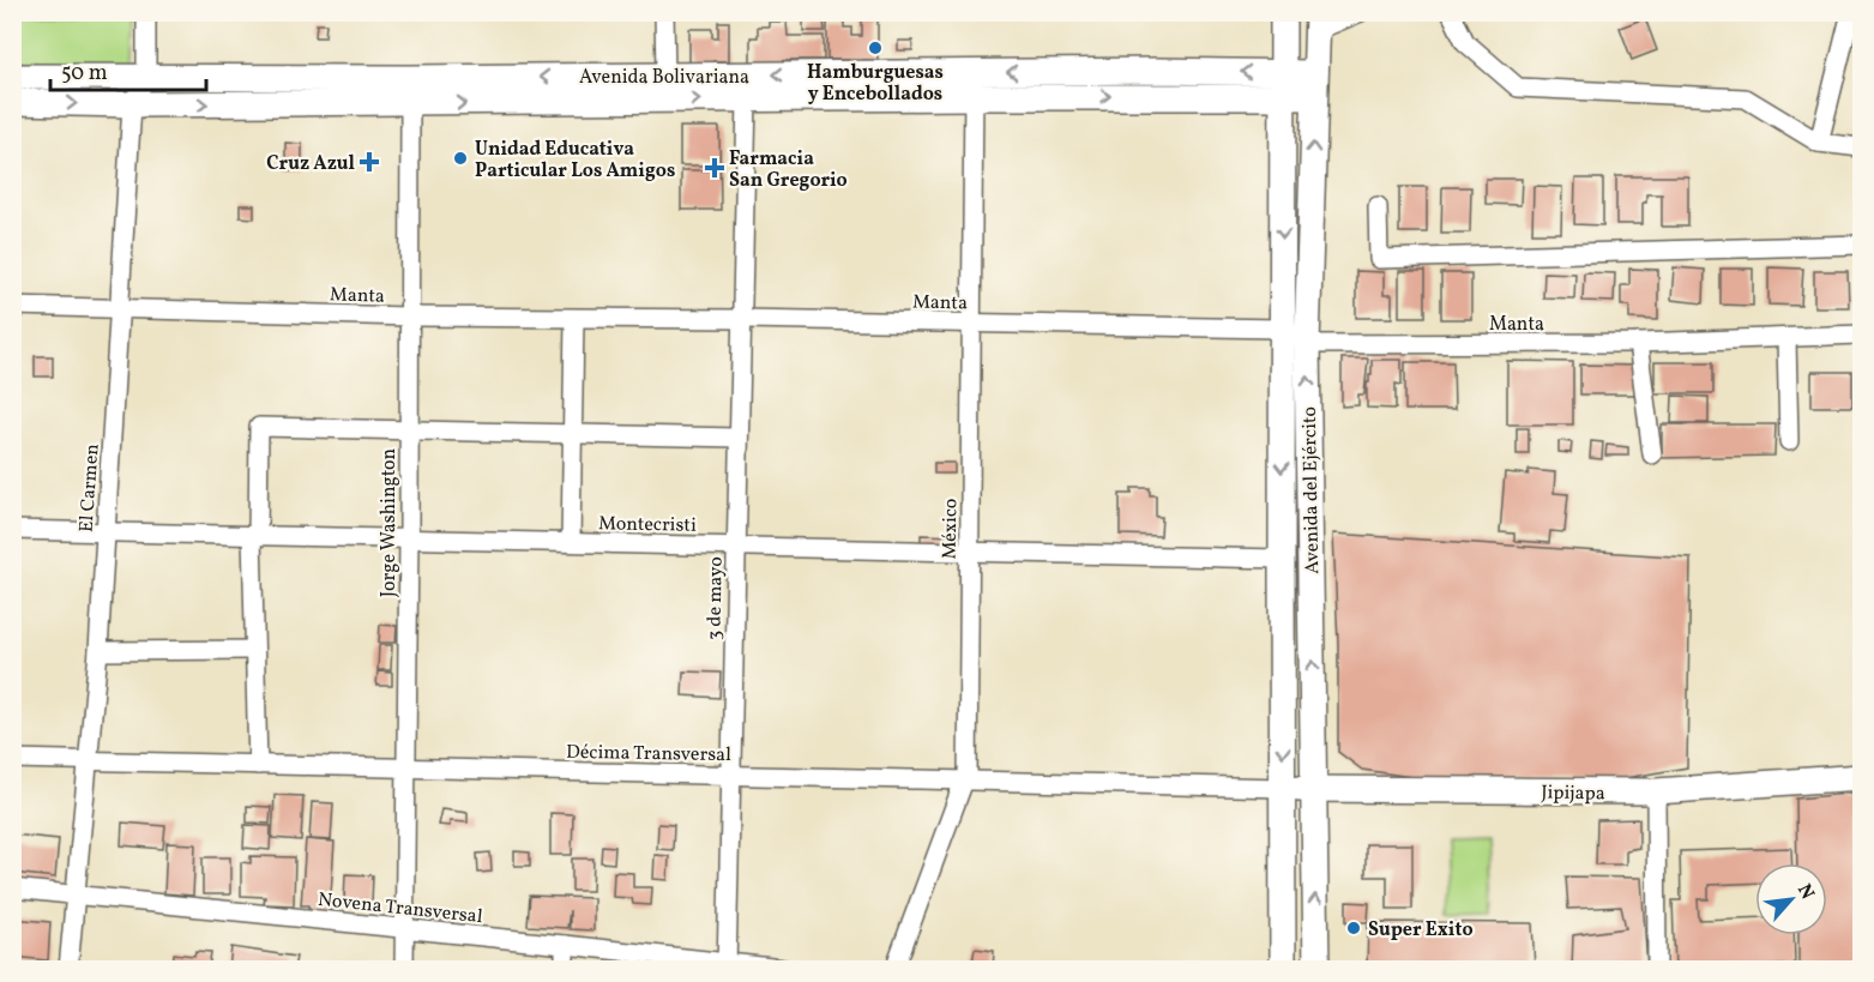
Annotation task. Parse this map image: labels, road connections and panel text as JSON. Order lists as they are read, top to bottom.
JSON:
{
  "streets": {
    "street": [
      "Avenida Bolivariana",
      "Manta",
      "El Carmen",
      "Avenida del Ejército",
      "Jorge Washington",
      "Montecristi",
      "México",
      "3 de mayo",
      "Décima Transversal",
      "Jipijapa",
      "Novena Transversal"
    ]
  },
  "crossings": [
    ["Avenida Bolivariana", "El Carmen"],
    ["Avenida Bolivariana", "Avenida del Ejército"],
    ["Avenida Bolivariana", "Jorge Washington"],
    ["Avenida Bolivariana", "México"],
    ["Avenida Bolivariana", "3 de mayo"],
    ["Manta", "El Carmen"],
    ["Manta", "Avenida del Ejército"],
    ["Manta", "Jorge Washington"],
    ["Manta", "México"],
    ["Manta", "3 de mayo"],
    ["El Carmen", "Montecristi"],
    ["El Carmen", "Décima Transversal"],
    ["El Carmen", "Novena Transversal"],
    ["Avenida del Ejército", "Montecristi"],
    ["Avenida del Ejército", "Décima Transversal"],
    ["Avenida del Ejército", "Jipijapa"],
    ["Jorge Washington", "Montecristi"],
    ["Jorge Washington", "Décima Transversal"],
    ["Jorge Washington", "Novena Transversal"],
    ["Montecristi", "México"],
    ["Montecristi", "3 de mayo"],
    ["México", "Décima Transversal"],
    ["3 de mayo", "Décima Transversal"],
    ["3 de mayo", "Novena Transversal"],
    ["Décima Transversal", "Jipijapa"]
  ],
  "places": {
    "other": ["Hamburguesas y Encebollados", "Unidad Educativa Particular Los Amigos", "Super Exito"],
    "health": ["Cruz Azul", "Farmacia San Gregorio"]
  },
  "scale_bar": "50 m",
  "north": "top right"
}
